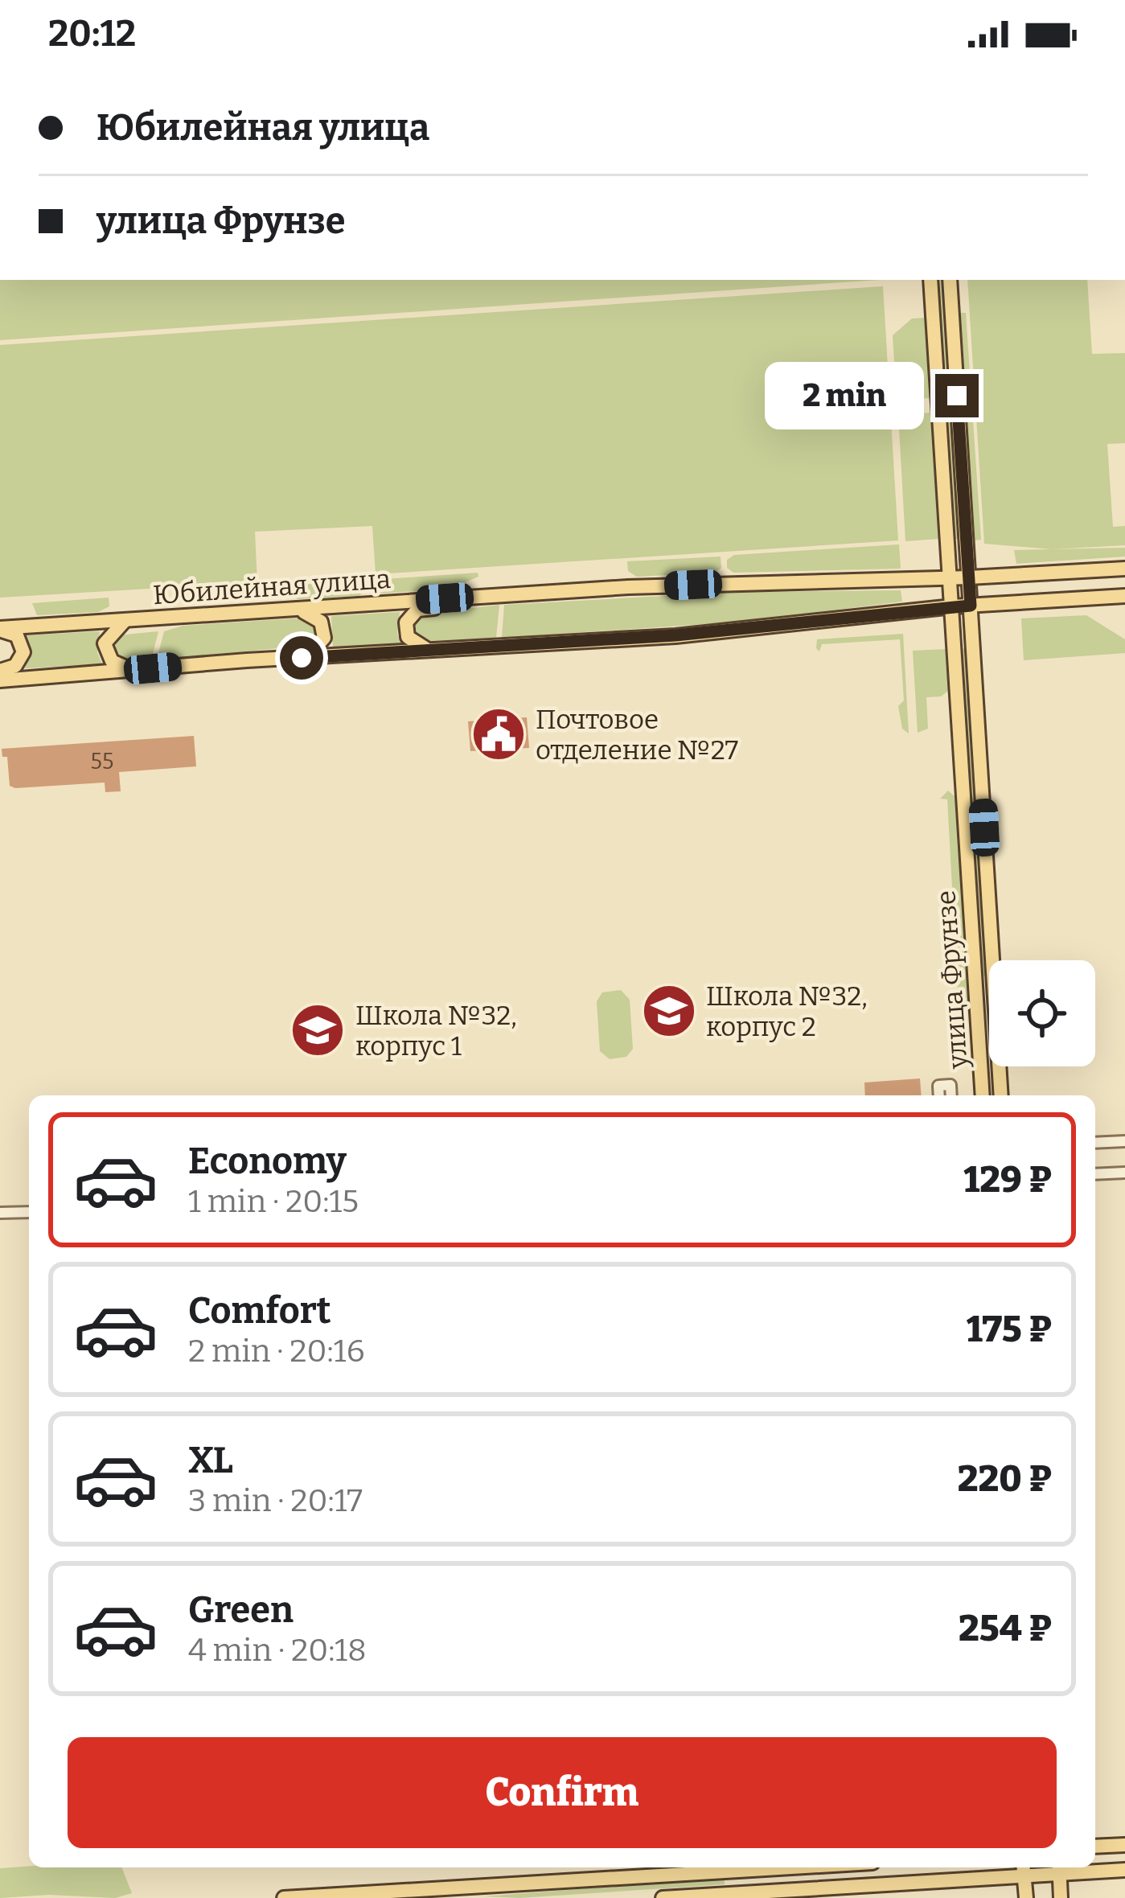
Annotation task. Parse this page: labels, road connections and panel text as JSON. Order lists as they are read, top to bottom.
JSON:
{
  "streets": {
    "main road": ["Юбилейная улица", "улица Фрунзе"]
  },
  "crossings": [
    ["Юбилейная улица", "улица Фрунзе"]
  ],
  "places": {
    "public building": ["Почтовое отделение №27"],
    "school or university": ["Школа №32, корпус 2", "Школа №32, корпус 1"]
  },
  "house_numbers": ["55"],
  "page": {
    "status": "20:12",
    "banner": ["Юбилейная улица", "улица Фрунзе"],
    "bubble": "2 min",
    "list": [
      {
        "name": "Economy",
        "note": "1 min · 20:15",
        "value": "129 ₽"
      },
      {
        "name": "Comfort",
        "note": "2 min · 20:16",
        "value": "175 ₽"
      },
      {
        "name": "XL",
        "note": "3 min · 20:17",
        "value": "220 ₽"
      },
      {
        "name": "Green",
        "note": "4 min · 20:18",
        "value": "254 ₽"
      }
    ],
    "buttons": "Confirm"
  }
}
